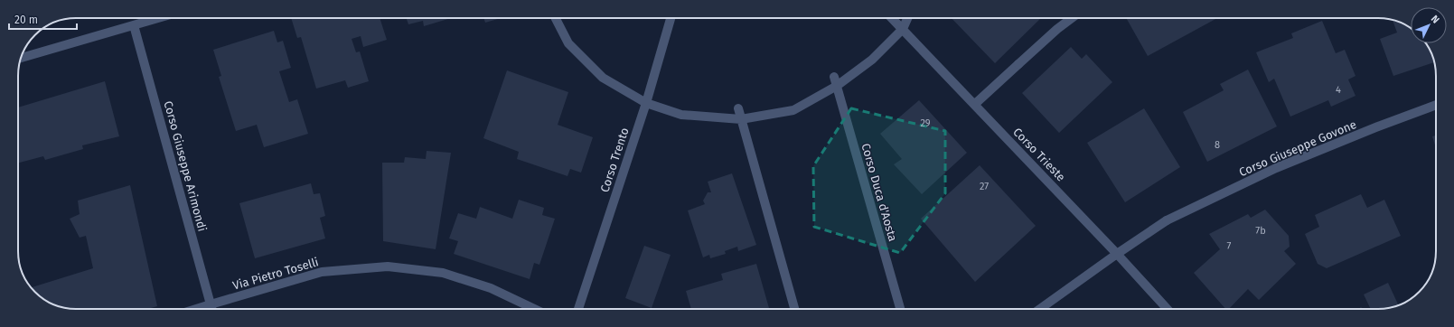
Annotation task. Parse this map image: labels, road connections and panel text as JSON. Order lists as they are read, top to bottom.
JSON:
{
  "streets": {
    "street": [
      "Corso Giuseppe Govone",
      "Corso Trieste",
      "Corso Trento",
      "Corso Giuseppe Arimondi",
      "Corso Duca d'Aosta",
      "Via Pietro Toselli"
    ]
  },
  "crossings": [
    ["Corso Giuseppe Govone", "Corso Trieste"],
    ["Corso Giuseppe Arimondi", "Via Pietro Toselli"]
  ],
  "house_numbers": [
    "4",
    "29",
    "8",
    "27",
    "7b",
    "7"
  ],
  "scale_bar": "20 m",
  "north": "top right"
}
